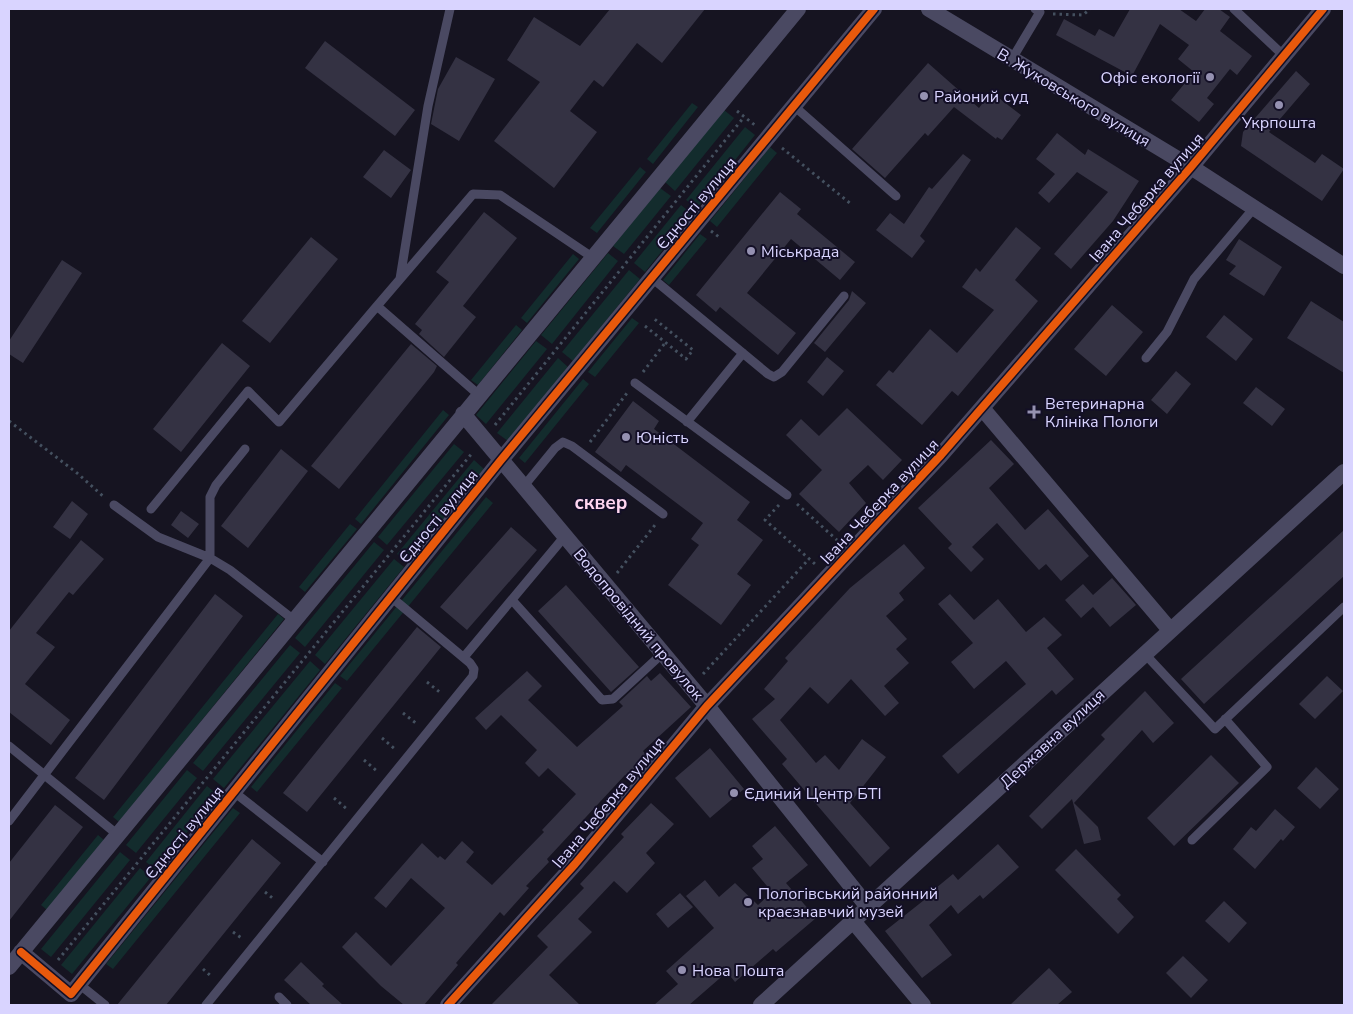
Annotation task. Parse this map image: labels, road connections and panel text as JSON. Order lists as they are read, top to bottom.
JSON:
{
  "streets": {
    "street": [
      "В. Жуковського вулиця",
      "Івана Чеберка вулиця",
      "Єдності вулиця",
      "Водопровідний провулок",
      "Державна вулиця"
    ]
  },
  "crossings": [
    ["В. Жуковського вулиця", "Івана Чеберка вулиця"],
    ["Івана Чеберка вулиця", "Водопровідний провулок"],
    ["Єдності вулиця", "Водопровідний провулок"],
    ["Водопровідний провулок", "Державна вулиця"]
  ],
  "districts": ["сквер"],
  "places": {
    "other": [
      "Офіс екології",
      "Районий суд",
      "Укрпошта",
      "Міськрада",
      "Юність",
      "Єдиний Центр БТІ",
      "Пологівський районний краєзнавчий музей",
      "Нова Пошта"
    ],
    "health": ["Ветеринарна Клініка Пологи"]
  }
}
